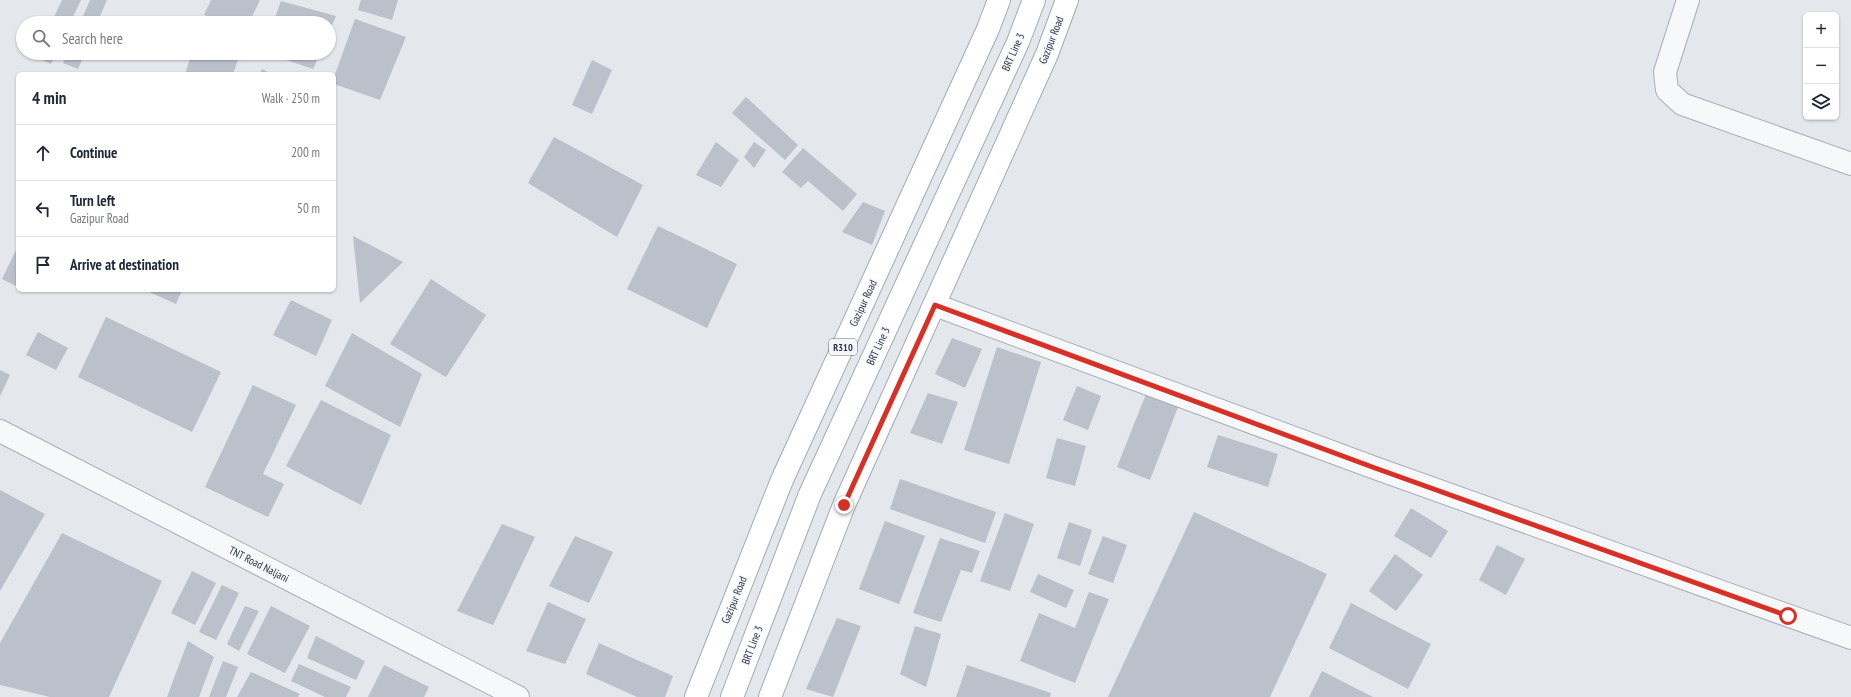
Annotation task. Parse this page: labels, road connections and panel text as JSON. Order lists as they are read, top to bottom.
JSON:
{
  "streets": {
    "main road": ["Gazipur Road", "BRT Line 3", "R310"],
    "street": ["TNT Road Naljani"]
  },
  "page": {
    "map_buttons": ["+", "−"],
    "search": "Search here",
    "heading": ["4 min", "Walk · 250 m"],
    "list": [
      ["Continue", "200 m"],
      ["Turn left", "Gazipur Road", "50 m"],
      "Arrive at destination"
    ]
  }
}
